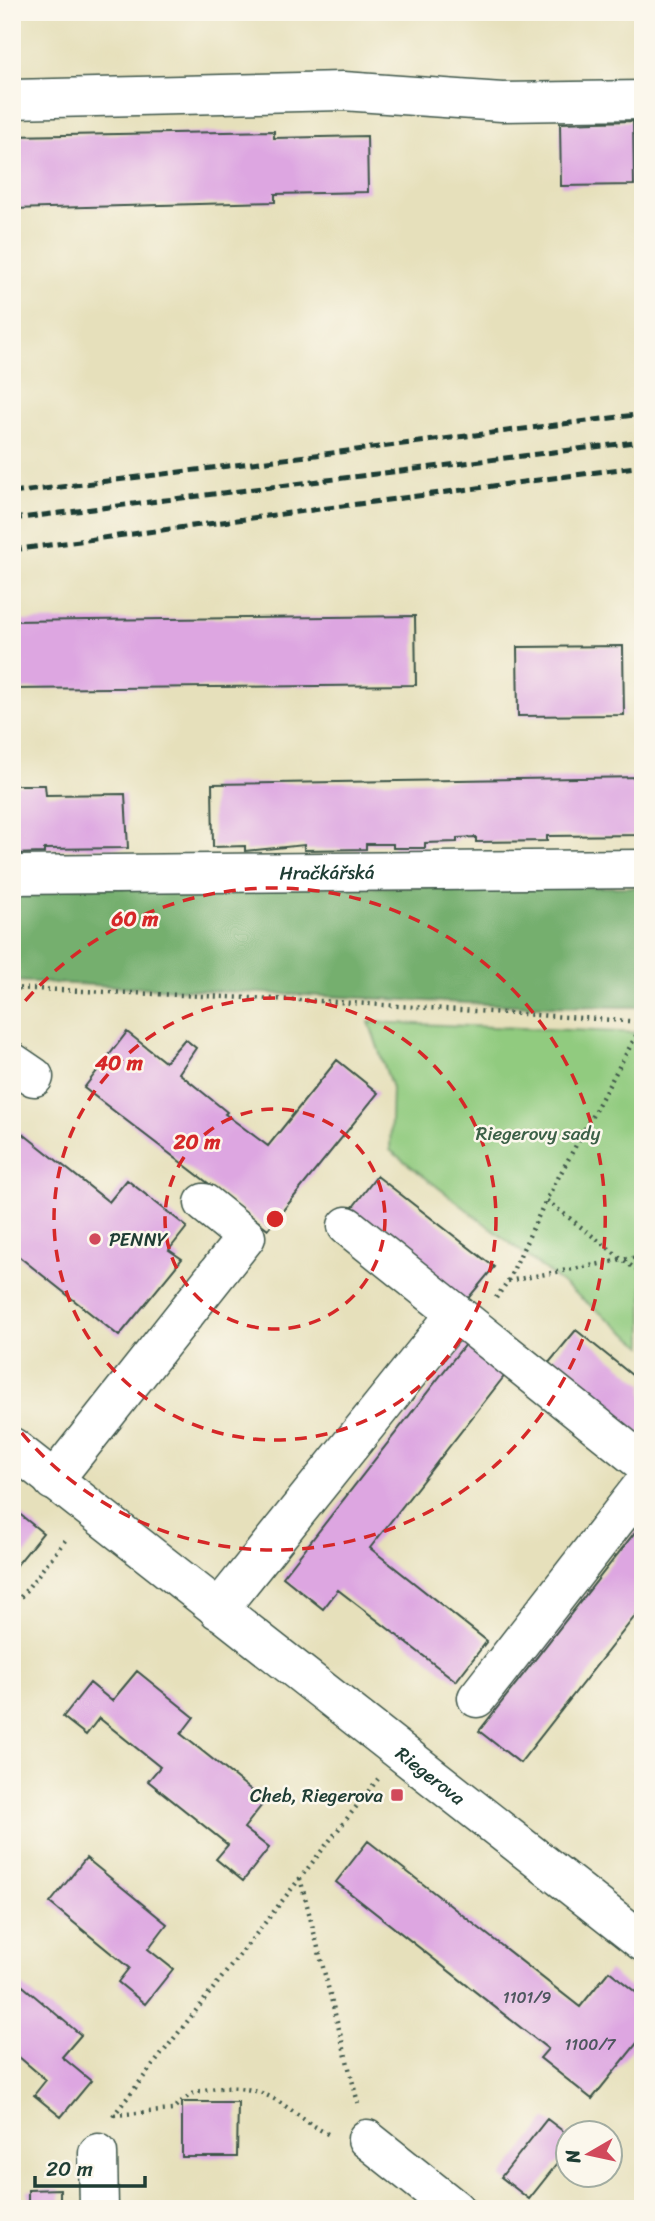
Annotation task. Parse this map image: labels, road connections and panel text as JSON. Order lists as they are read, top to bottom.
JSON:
{
  "streets": {
    "street": ["Hračkářská", "Riegerova"]
  },
  "parks": ["Riegerovy sady"],
  "places": {
    "other": ["PENNY"],
    "transit": ["Cheb, Riegerova"]
  },
  "house_numbers": ["1101/9", "1100/7"],
  "scale_bar": "20 m",
  "north": "left",
  "rings": ["60 m", "40 m", "20 m"]
}
